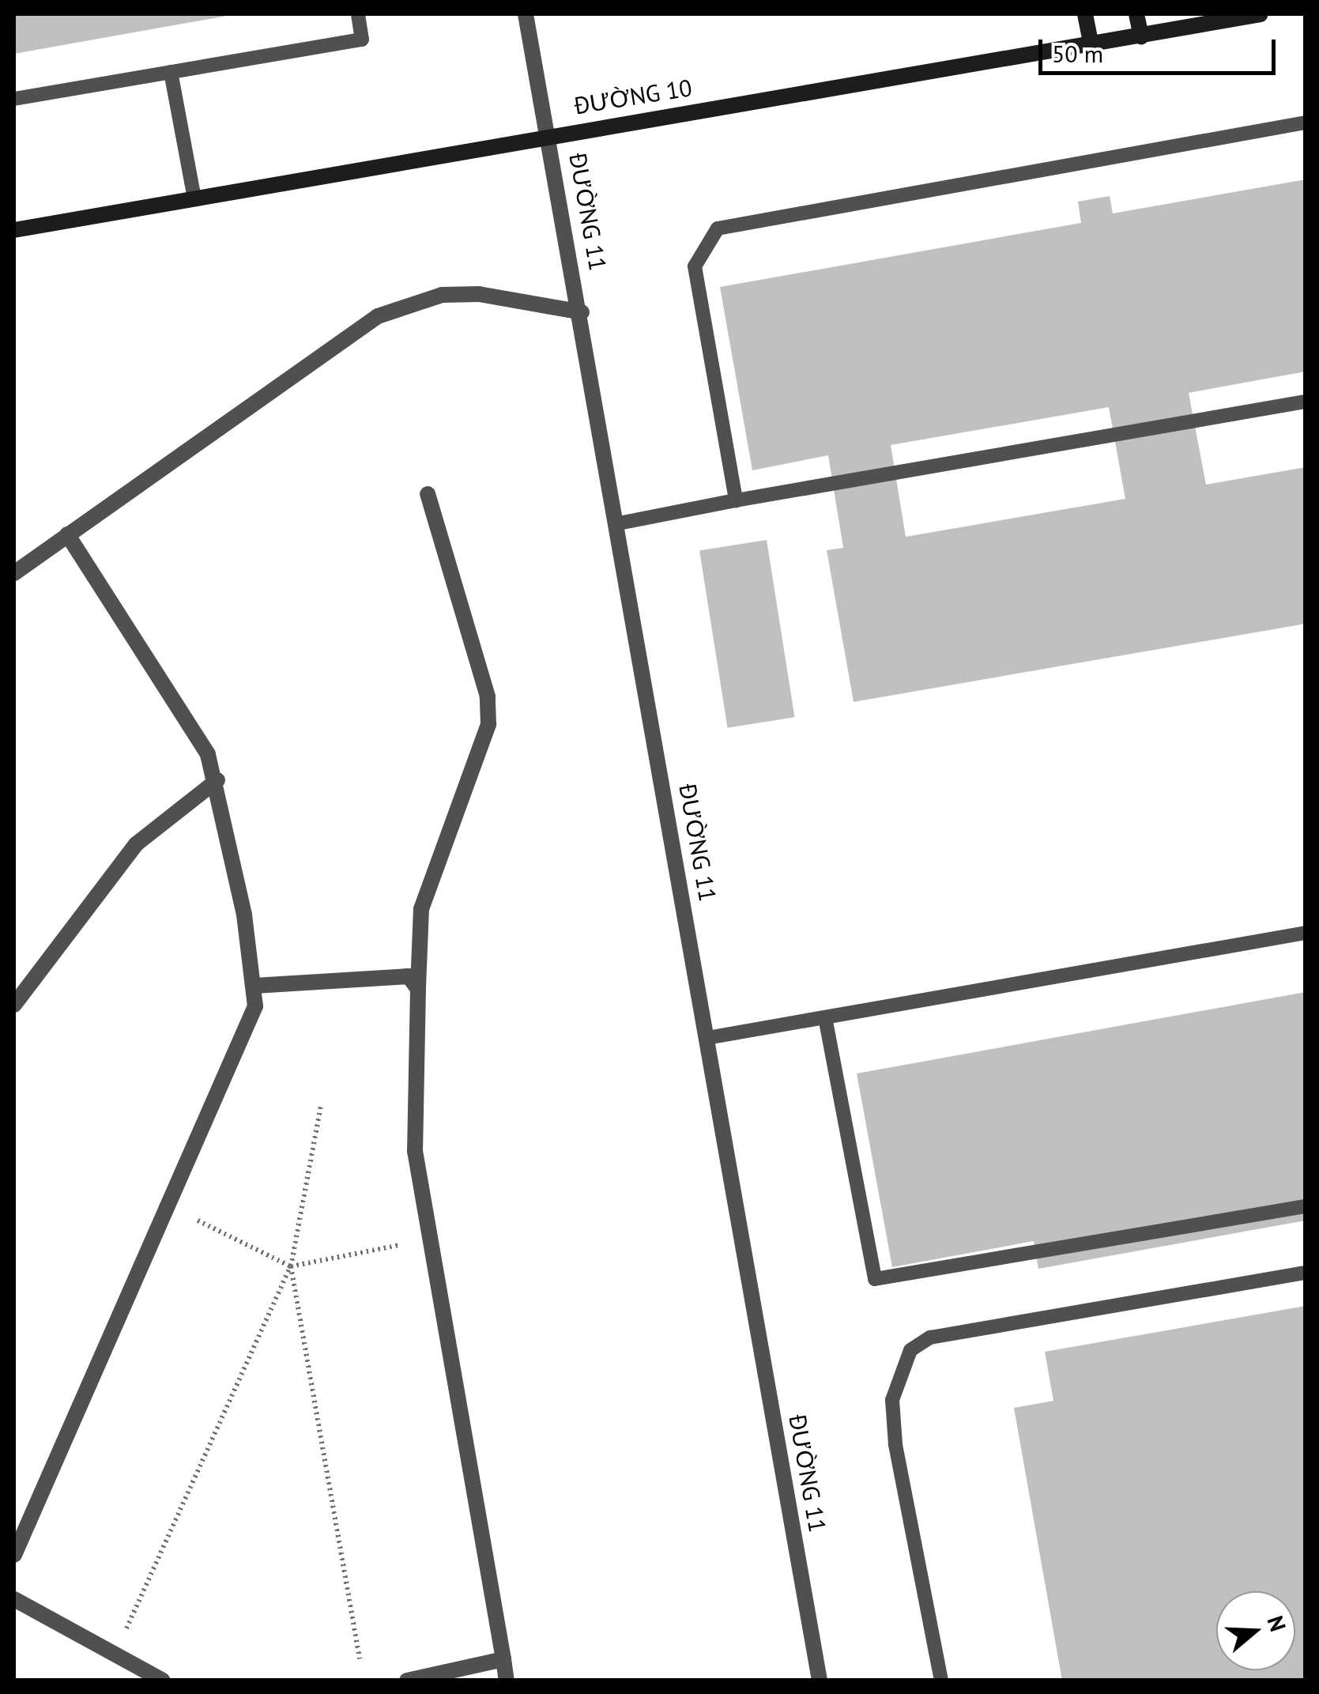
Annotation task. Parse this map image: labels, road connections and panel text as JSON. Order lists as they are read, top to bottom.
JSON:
{
  "streets": {
    "street": ["ĐƯỜNG 10", "ĐƯỜNG 11"]
  },
  "crossings": [
    ["ĐƯỜNG 10", "ĐƯỜNG 11"]
  ],
  "scale_bar": "50 m",
  "north": "right"
}
